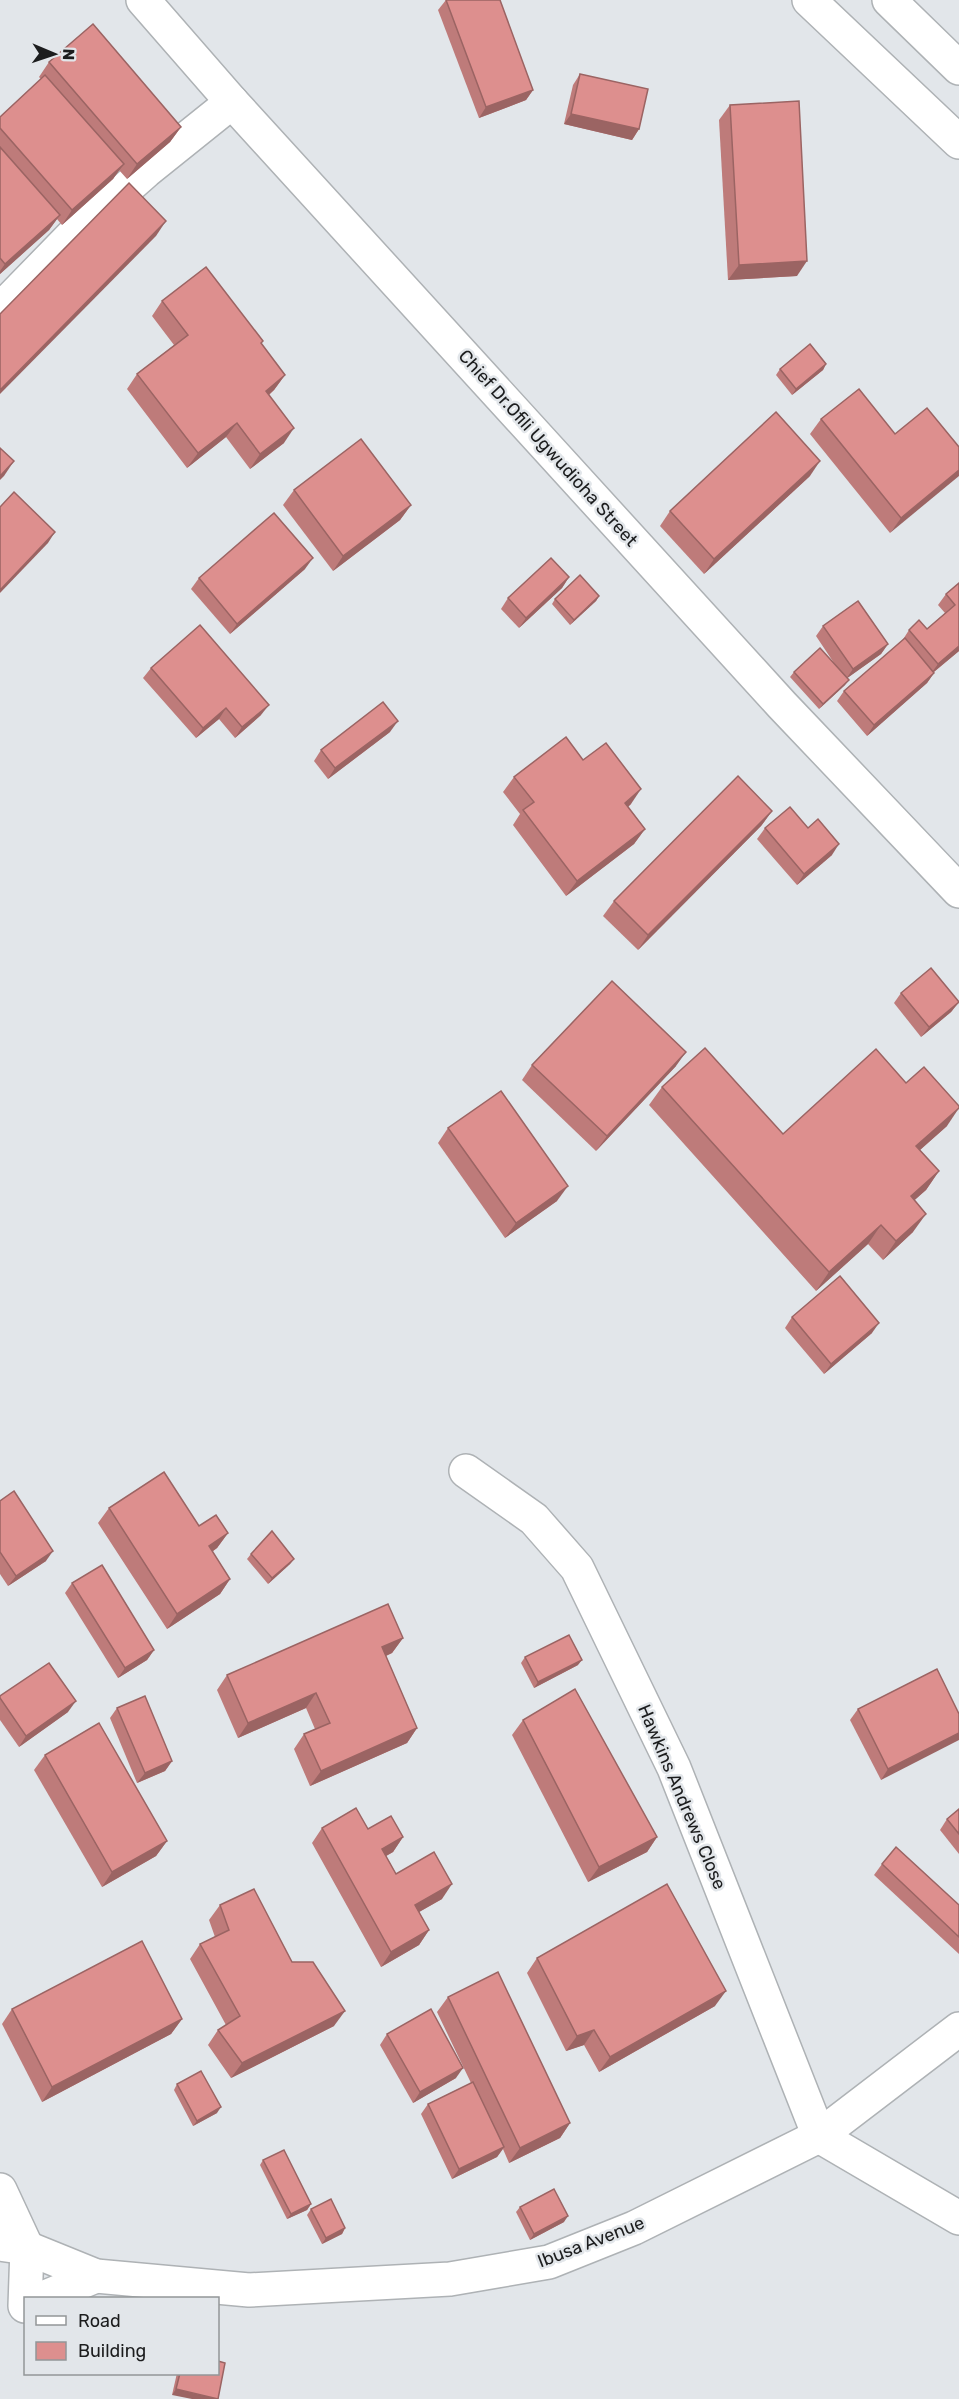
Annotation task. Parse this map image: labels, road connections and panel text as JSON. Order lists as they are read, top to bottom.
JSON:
{
  "streets": {
    "street": ["Chief Dr.Ofili Ugwudioha Street", "Hawkins Andrews Close", "Ibusa Avenue"]
  },
  "crossings": [
    ["Hawkins Andrews Close", "Ibusa Avenue"]
  ],
  "legend": ["Road", "Building"],
  "north": "right"
}
